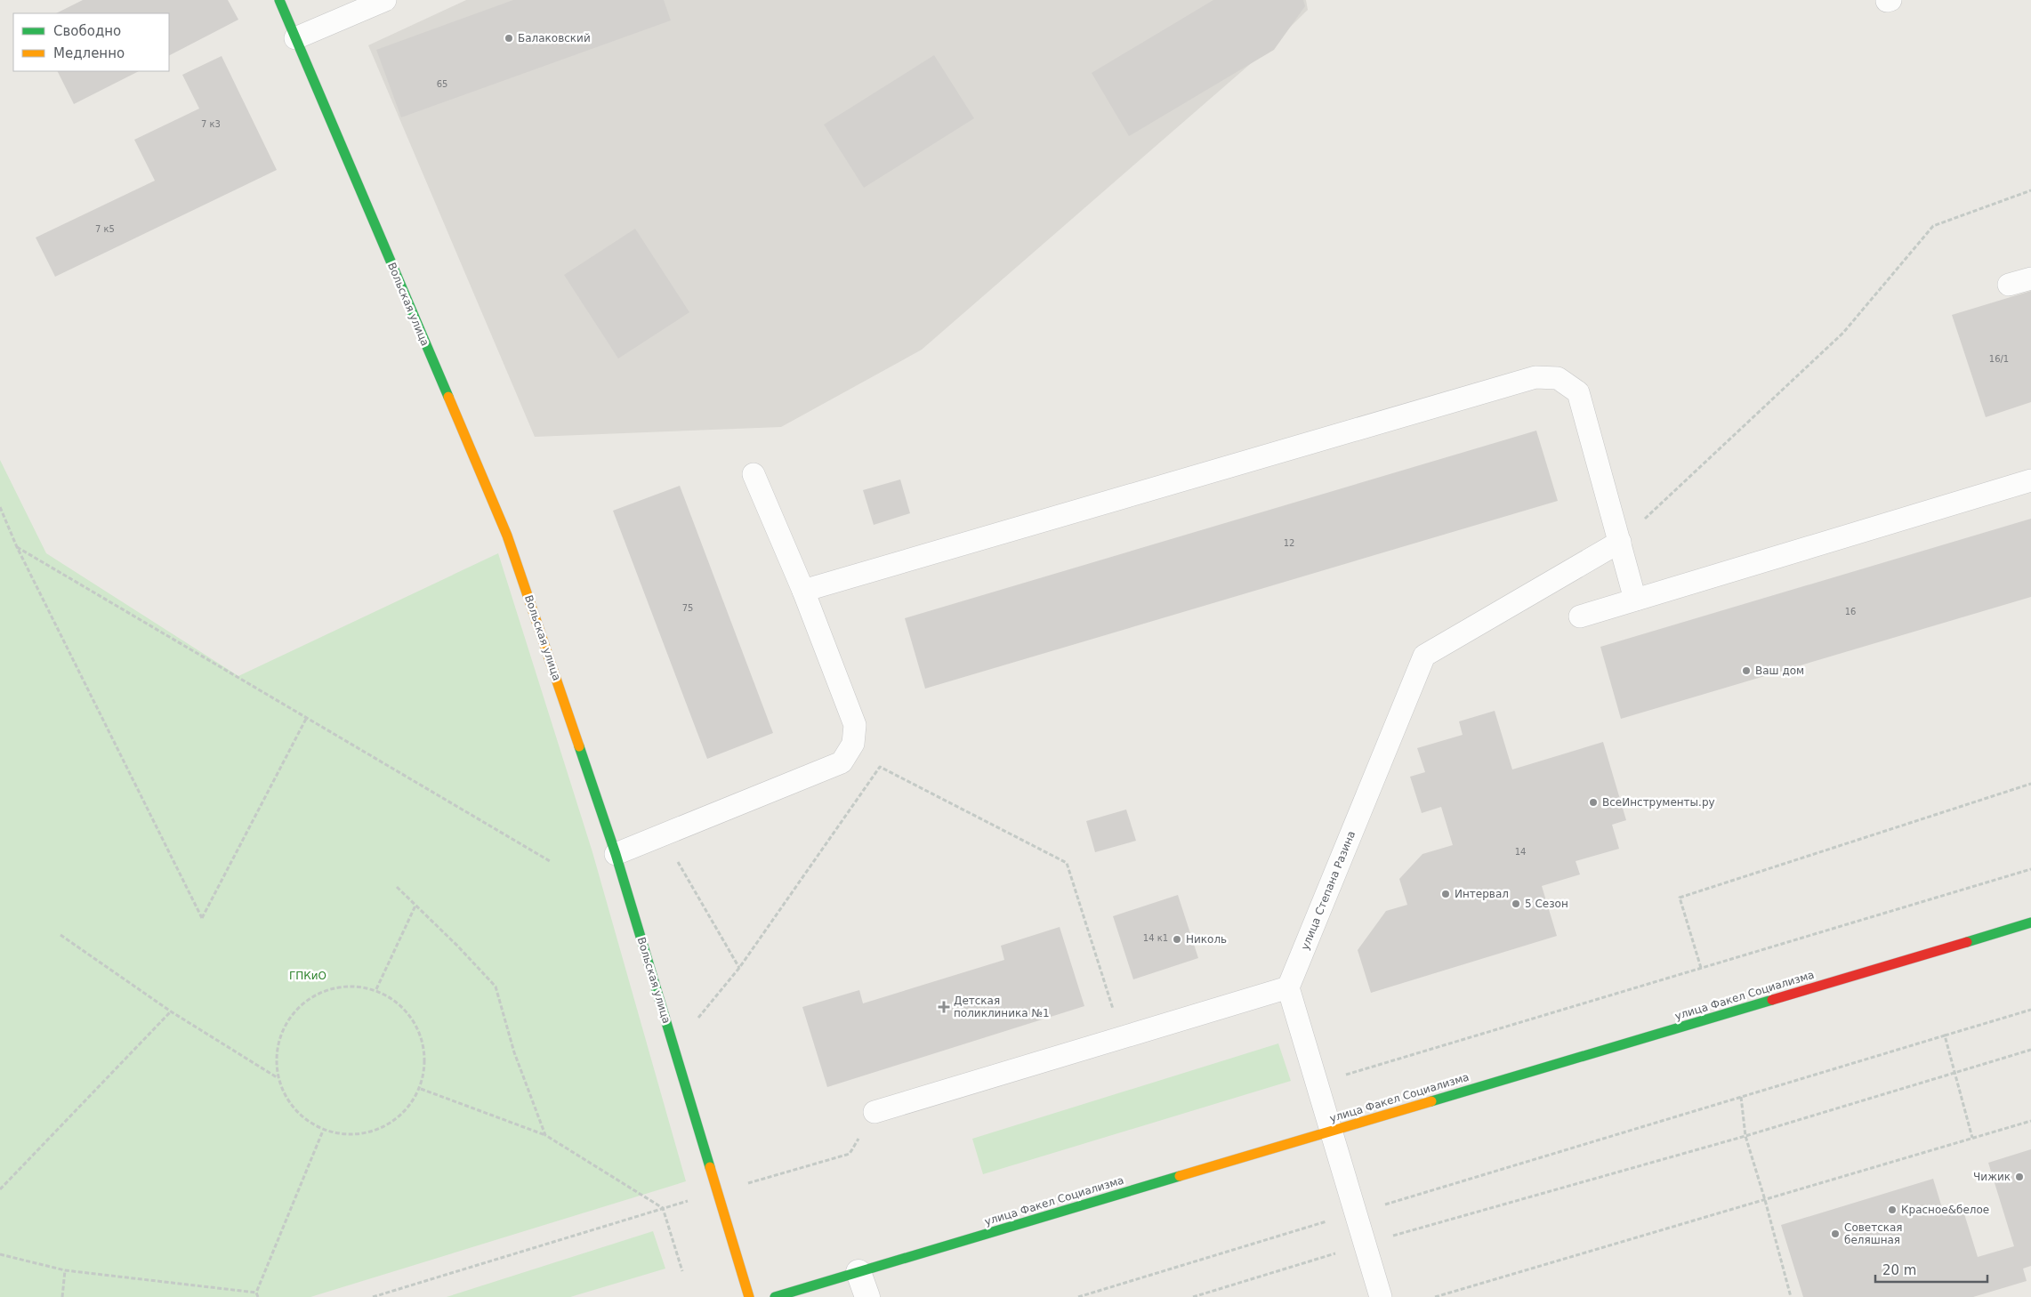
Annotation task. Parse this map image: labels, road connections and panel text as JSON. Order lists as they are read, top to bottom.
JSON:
{
  "streets": {
    "street": ["Вольская улица", "улица Факел Социализма"],
    "lane": ["улица Степана Разина"]
  },
  "parks": ["ГПКиО"],
  "places": {
    "other": [
      "Балаковский",
      "Ваш дом",
      "ВсеИнструменты.ру",
      "Интервал",
      "5 Сезон",
      "Николь",
      "Чижик",
      "Красное&белое",
      "Советская беляшная"
    ],
    "health": ["Детская поликлиника №1"]
  },
  "house_numbers": [
    "65",
    "7 к3",
    "7 к5",
    "16/1",
    "12",
    "75",
    "16",
    "14",
    "14 к1"
  ],
  "legend": ["Свободно", "Медленно"],
  "scale_bar": "20 m"
}
